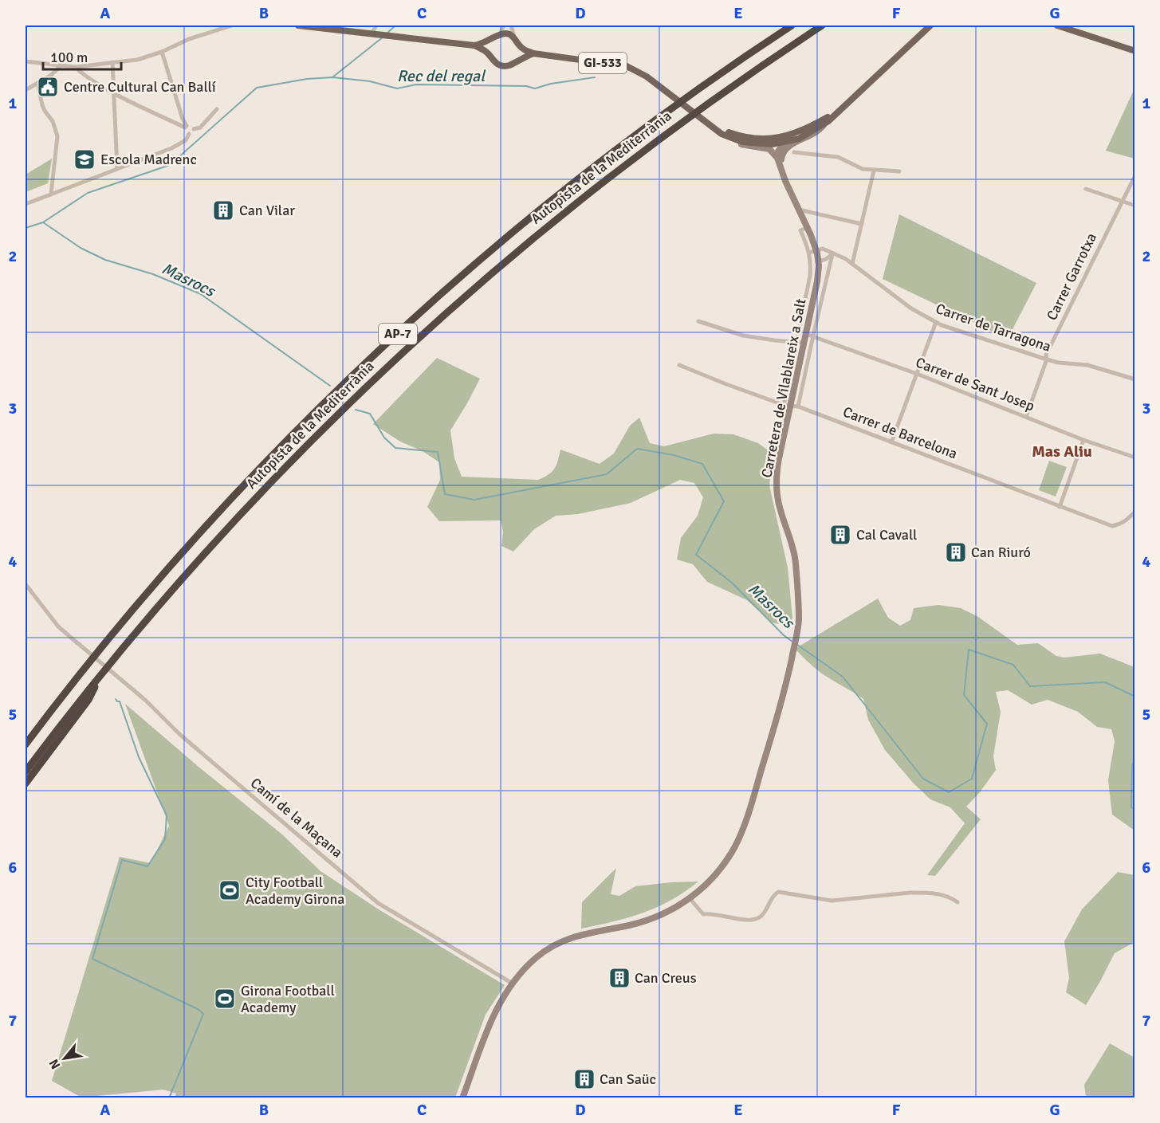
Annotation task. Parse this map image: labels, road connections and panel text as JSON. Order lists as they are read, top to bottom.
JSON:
{
  "streets": {
    "highway": ["Autopista de la Mediterrània", "AP-7"],
    "main road": ["GI-533"],
    "street": [
      "Carrer Garrotxa",
      "Carrer de Tarragona",
      "Carrer de Sant Josep",
      "Carretera de Vilablareix a Salt",
      "Carrer de Barcelona",
      "Camí de la Maçana"
    ]
  },
  "crossings": [
    ["Carrer Garrotxa", "Carrer de Tarragona"],
    ["Carrer Garrotxa", "Carrer de Sant Josep"],
    ["Carrer de Tarragona", "Carretera de Vilablareix a Salt"],
    ["Carrer de Sant Josep", "Carretera de Vilablareix a Salt"],
    ["Carretera de Vilablareix a Salt", "Carrer de Barcelona"],
    ["Carretera de Vilablareix a Salt", "Camí de la Maçana"]
  ],
  "districts": ["Mas Aliu"],
  "water": ["Rec del regal", "Masrocs"],
  "places": {
    "public building": ["Centre Cultural Can Ballí"],
    "school or university": ["Escola Madrenc"],
    "building": [
      "Can Vilar",
      "Cal Cavall",
      "Can Riuró",
      "Can Creus",
      "Can Saüc"
    ],
    "sports": ["City Football Academy Girona", "Girona Football Academy"]
  },
  "scale_bar": "100 m",
  "north": "bottom left",
  "grid": {
    "columns": [
      "A",
      "B",
      "C",
      "D",
      "E",
      "F",
      "G"
    ],
    "rows": [
      "1",
      "2",
      "3",
      "4",
      "5",
      "6",
      "7"
    ]
  }
}
